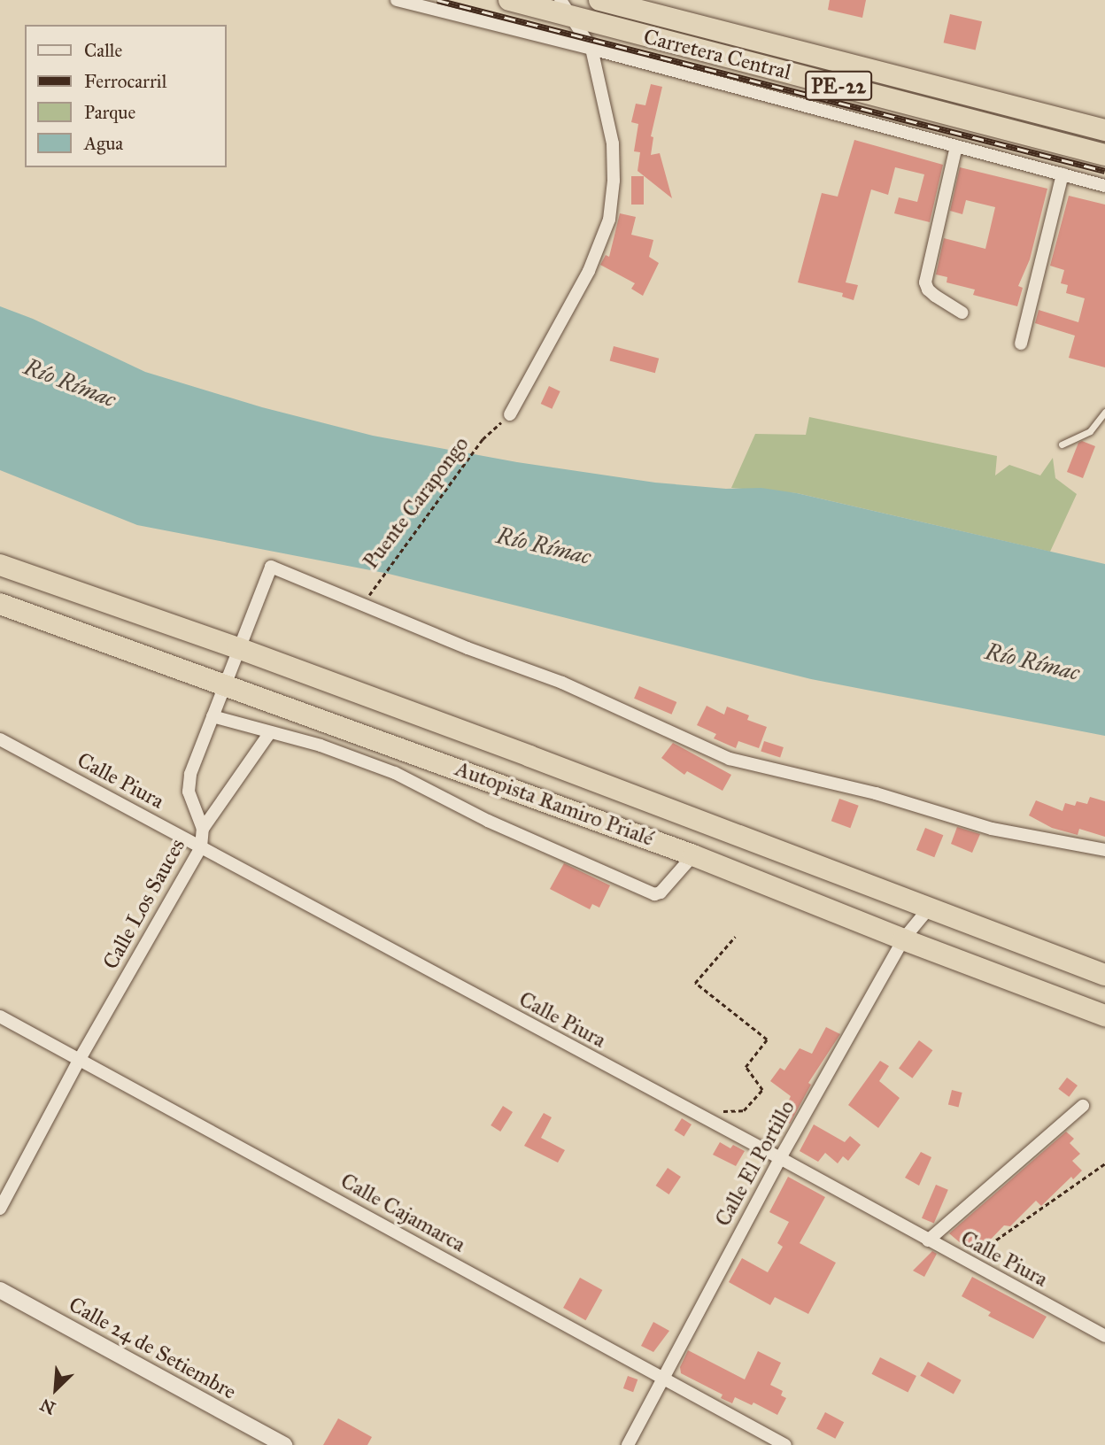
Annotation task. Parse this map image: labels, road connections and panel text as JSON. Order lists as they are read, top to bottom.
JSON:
{
  "streets": {
    "highway": ["Carretera Central", "PE-22", "Autopista Ramiro Prialé"],
    "street": [
      "Calle Piura",
      "Calle Los Sauces",
      "Calle El Portillo",
      "Calle Cajamarca",
      "Calle 24 de Setiembre"
    ],
    "path": ["Puente Carapongo"]
  },
  "crossings": [
    ["Calle Piura", "Calle Los Sauces"],
    ["Calle Piura", "Calle El Portillo"],
    ["Autopista Ramiro Prialé", "Calle Los Sauces"],
    ["Autopista Ramiro Prialé", "Calle El Portillo"],
    ["Calle Los Sauces", "Calle Cajamarca"],
    ["Calle El Portillo", "Calle Cajamarca"]
  ],
  "water": ["Río Rímac"],
  "legend": [
    "Calle",
    "Ferrocarril",
    "Parque",
    "Agua"
  ],
  "north": "bottom left"
}
